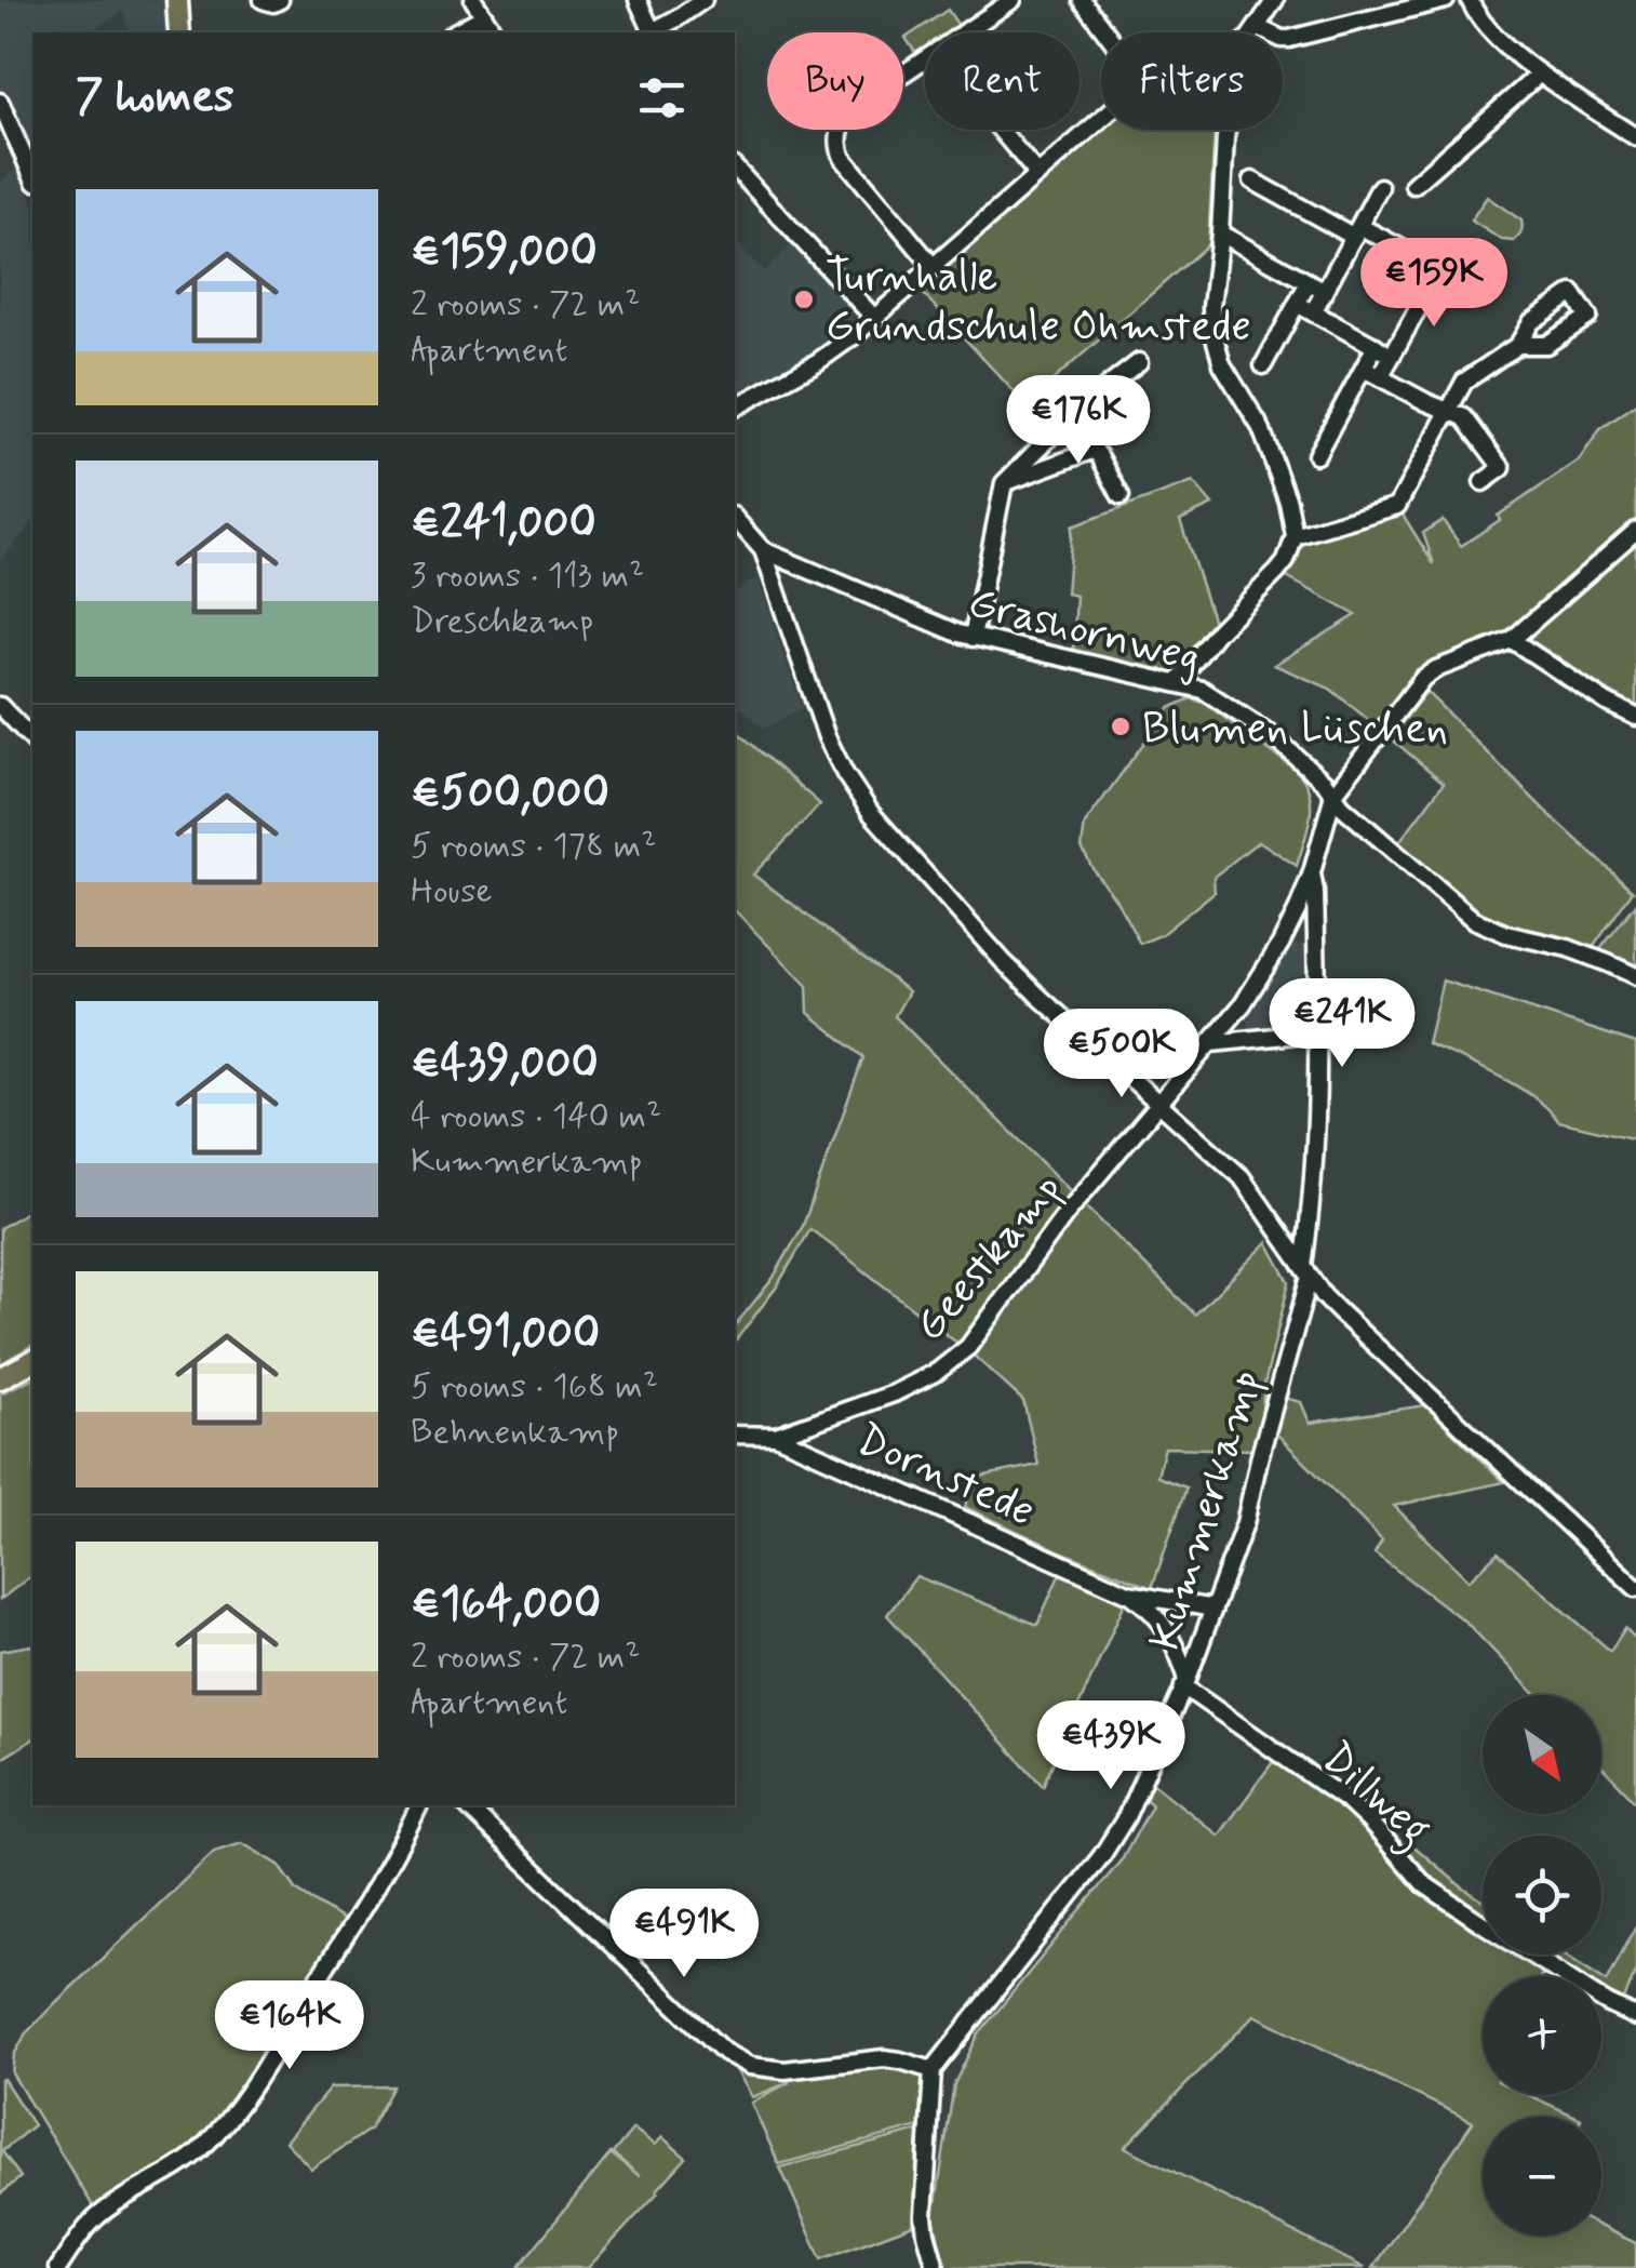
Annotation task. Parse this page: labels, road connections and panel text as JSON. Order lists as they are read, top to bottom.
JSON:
{
  "streets": {
    "street": [
      "Grashornweg",
      "Geestkamp",
      "Dornstede",
      "Kummerkamp",
      "Dillweg"
    ]
  },
  "crossings": [
    ["Geestkamp", "Dornstede"],
    ["Geestkamp", "Kummerkamp"],
    ["Dornstede", "Kummerkamp"],
    ["Dornstede", "Dillweg"],
    ["Kummerkamp", "Dillweg"]
  ],
  "places": ["Turnhalle Grundschule Ohmstede", "Blumen Lüschen"],
  "north": "bottom right",
  "page": {
    "chip": ["Buy", "Rent", "Filters"],
    "heading": "7 homes",
    "list": [
      {
        "name": "€159,000",
        "note": "2 rooms · 72 m² · Apartment"
      },
      {
        "name": "€241,000",
        "note": "3 rooms · 113 m² · Dreschkamp"
      },
      {
        "name": "€500,000",
        "note": "5 rooms · 178 m² · House"
      },
      {
        "name": "€439,000",
        "note": "4 rooms · 140 m² · Kummerkamp"
      },
      {
        "name": "€491,000",
        "note": "5 rooms · 168 m² · Behnenkamp"
      },
      {
        "name": "€164,000",
        "note": "2 rooms · 72 m² · Apartment"
      }
    ],
    "price": [
      "€159K",
      "€176K",
      "€241K",
      "€500K",
      "€439K",
      "€491K",
      "€164K"
    ],
    "map_buttons": ["+", "−"]
  }
}
